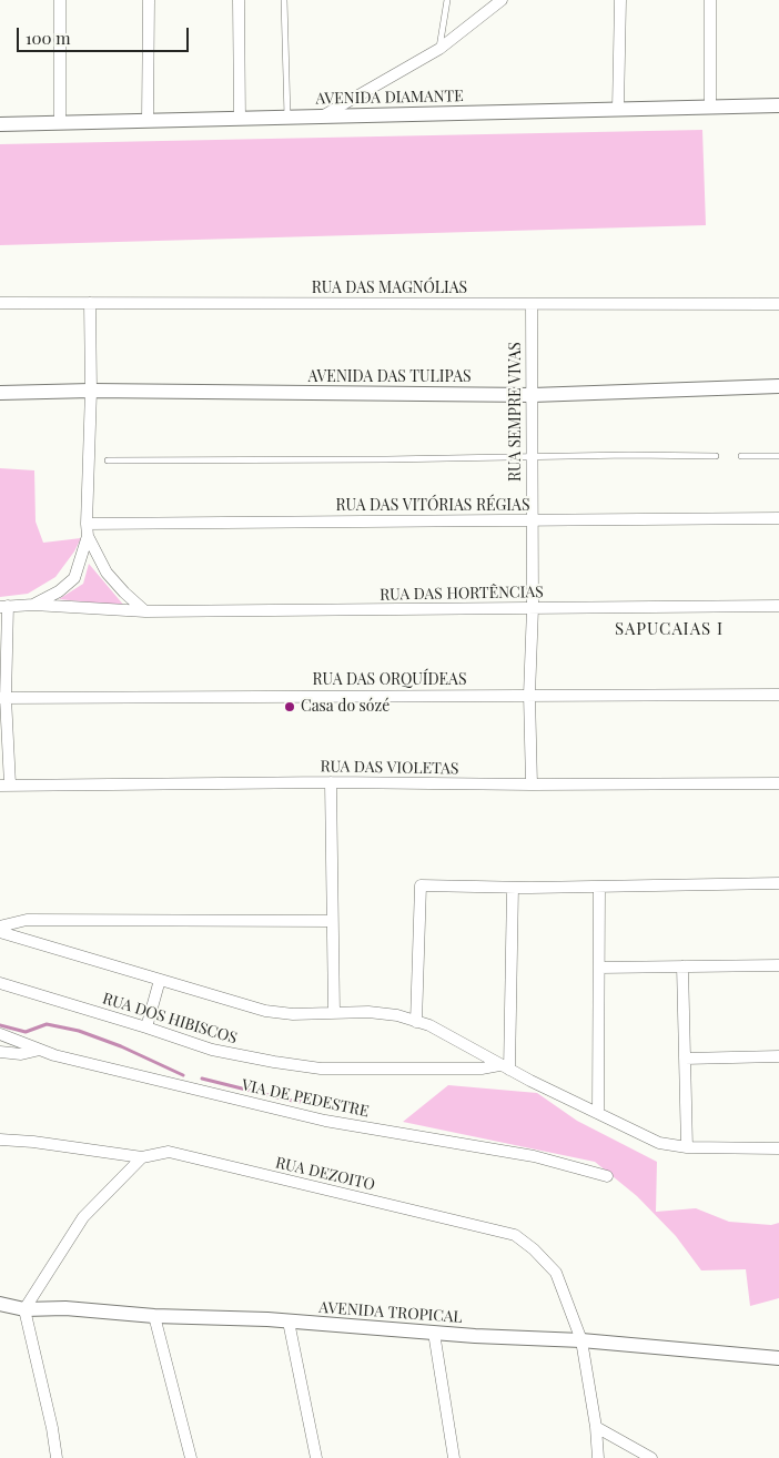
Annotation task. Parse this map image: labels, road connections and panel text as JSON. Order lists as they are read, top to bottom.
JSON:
{
  "streets": {
    "street": [
      "AVENIDA DIAMANTE",
      "RUA DAS MAGNÓLIAS",
      "AVENIDA DAS TULIPAS",
      "RUA SEMPRE VIVAS",
      "RUA DAS VITÓRIAS RÉGIAS",
      "RUA DAS HORTÊNCIAS",
      "RUA DAS ORQUÍDEAS",
      "RUA DAS VIOLETAS",
      "RUA DOS HIBISCOS",
      "VIA DE PEDESTRE",
      "RUA DEZOITO",
      "AVENIDA TROPICAL"
    ]
  },
  "crossings": [
    ["RUA DAS MAGNÓLIAS", "RUA SEMPRE VIVAS"],
    ["AVENIDA DAS TULIPAS", "RUA SEMPRE VIVAS"],
    ["RUA SEMPRE VIVAS", "RUA DAS VITÓRIAS RÉGIAS"],
    ["RUA SEMPRE VIVAS", "RUA DAS HORTÊNCIAS"],
    ["RUA SEMPRE VIVAS", "RUA DAS ORQUÍDEAS"],
    ["RUA SEMPRE VIVAS", "RUA DAS VIOLETAS"],
    ["RUA DEZOITO", "AVENIDA TROPICAL"]
  ],
  "districts": ["SAPUCAIAS I"],
  "places": ["Casa do sózé"],
  "scale_bar": "100 m"
}
